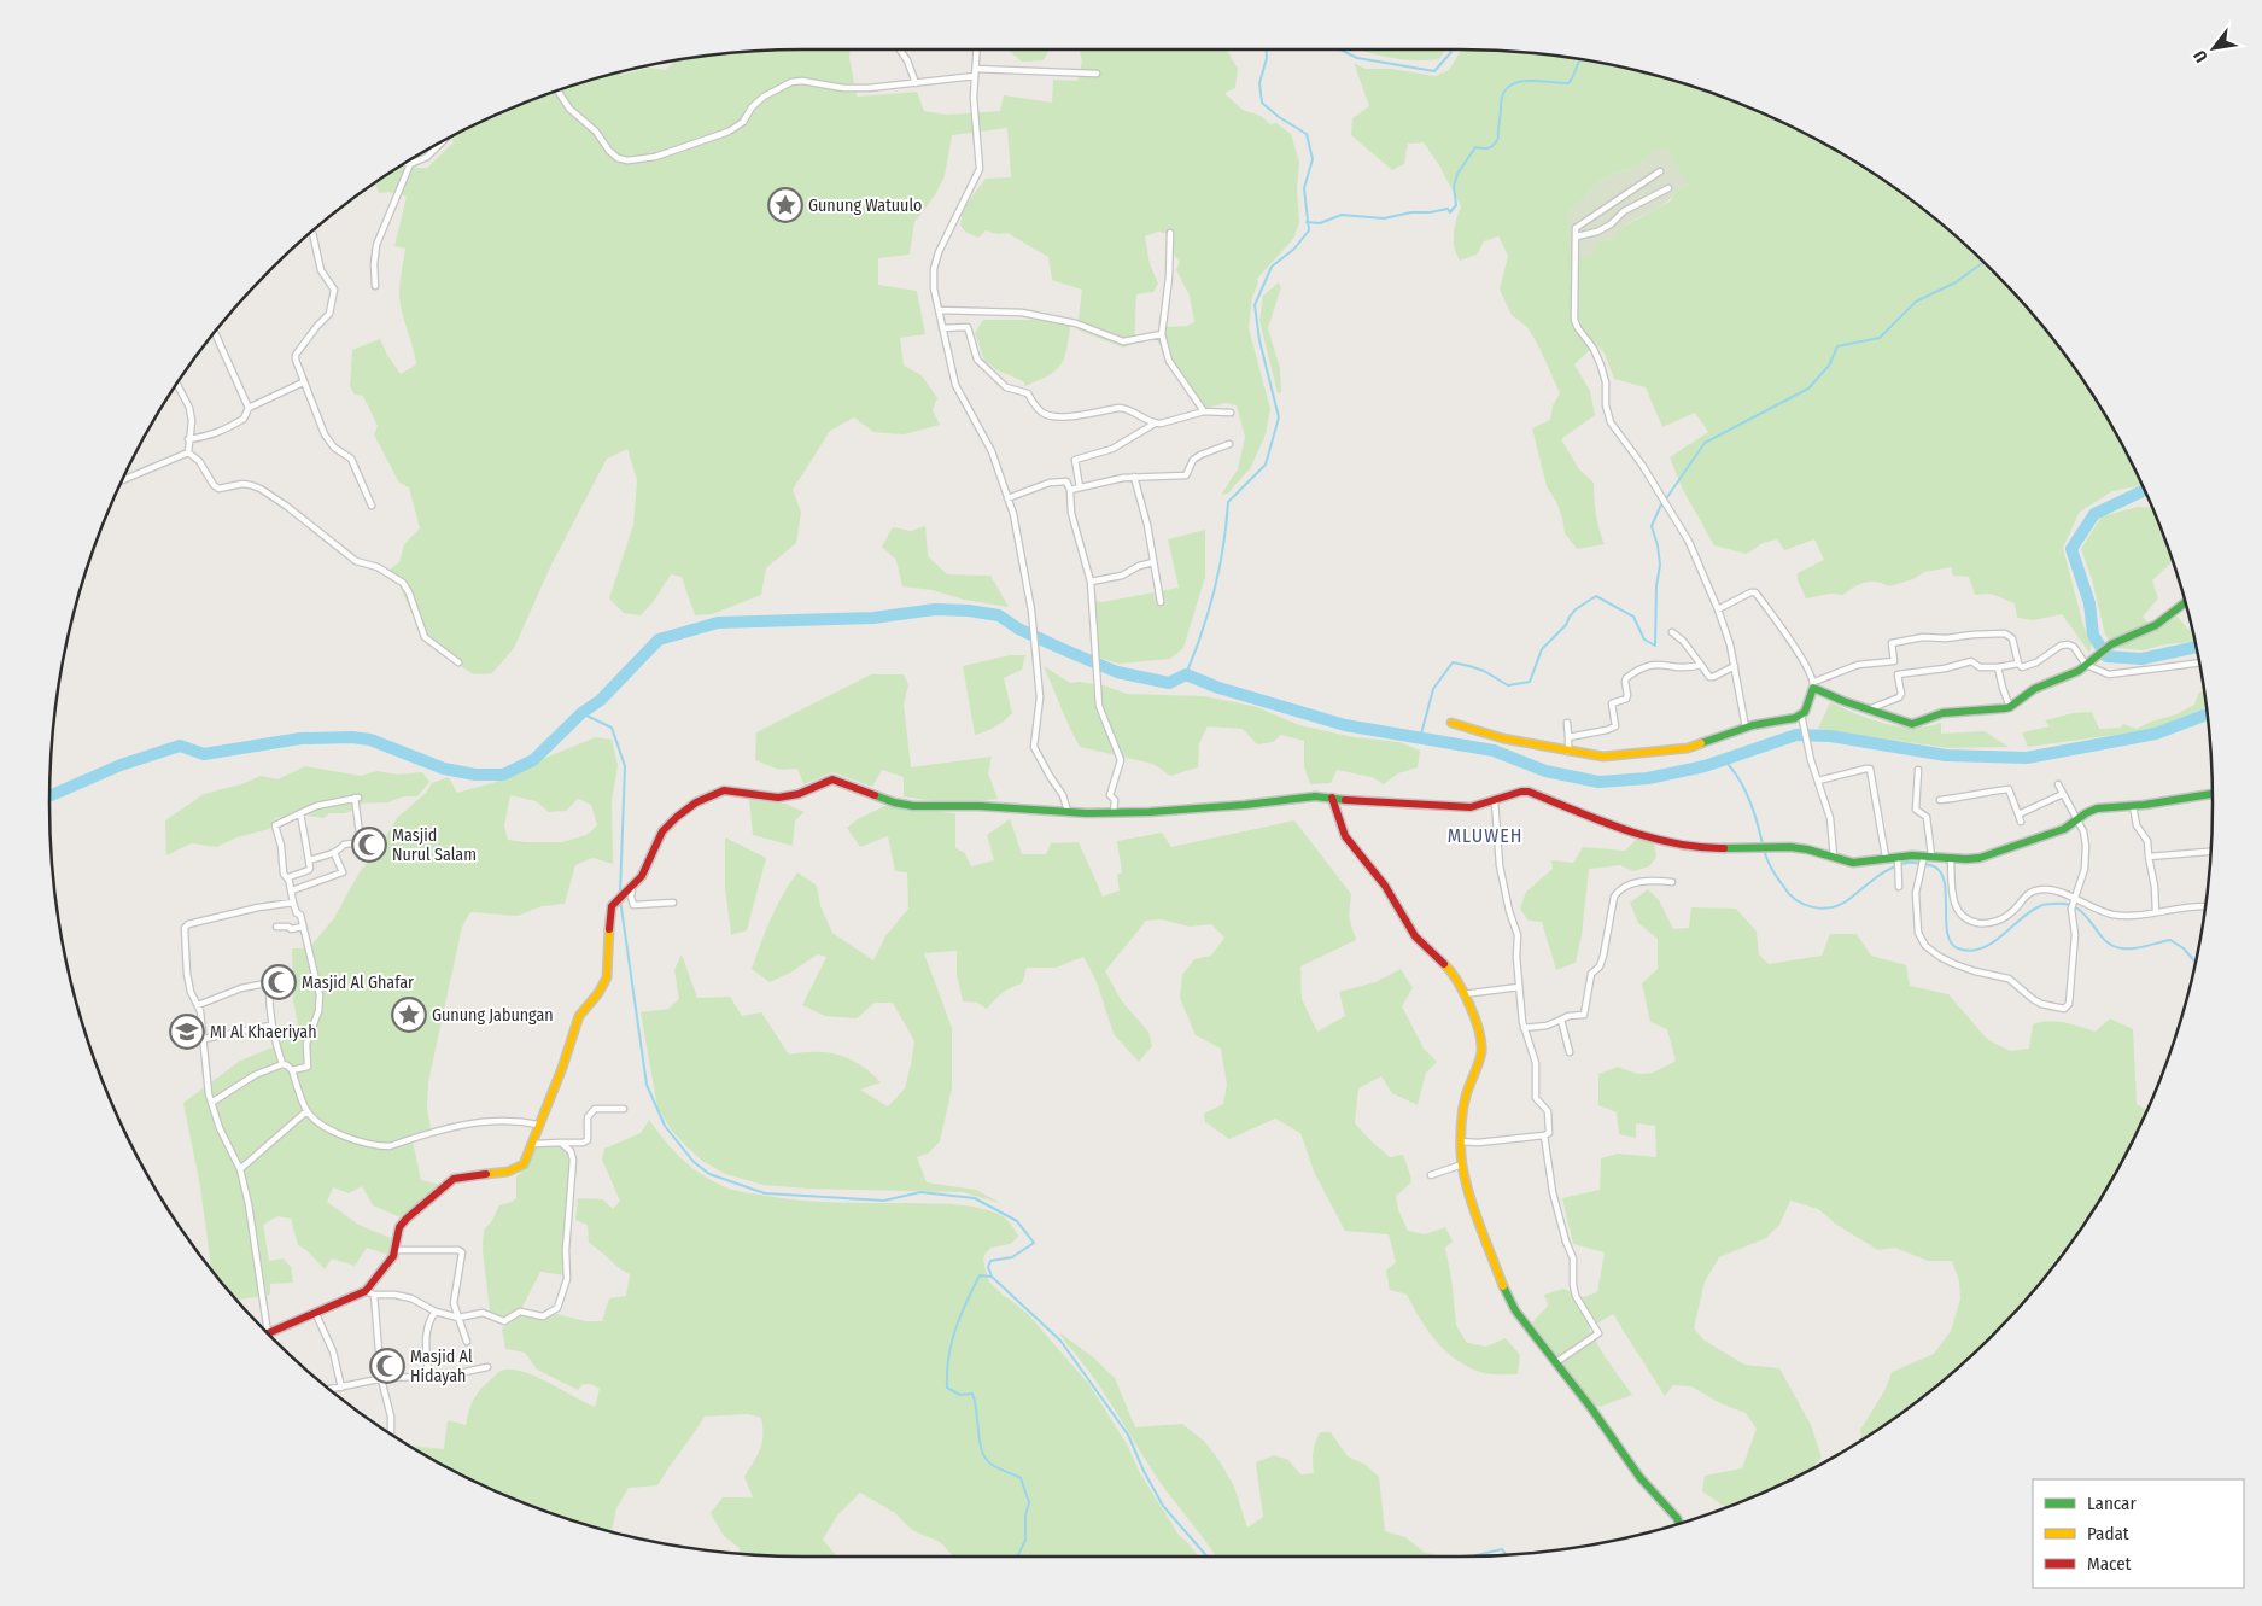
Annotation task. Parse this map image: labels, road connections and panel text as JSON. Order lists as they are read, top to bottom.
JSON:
{
  "districts": ["MLUWEH"],
  "places": {
    "place": ["Gunung Watuulo", "Gunung Jabungan"],
    "mosque": ["Masjid Nurul Salam", "Masjid Al Ghafar", "Masjid Al Hidayah"],
    "school or university": ["MI Al Khaeriyah"]
  },
  "legend": ["Lancar", "Padat", "Macet"],
  "north": "bottom left"
}
